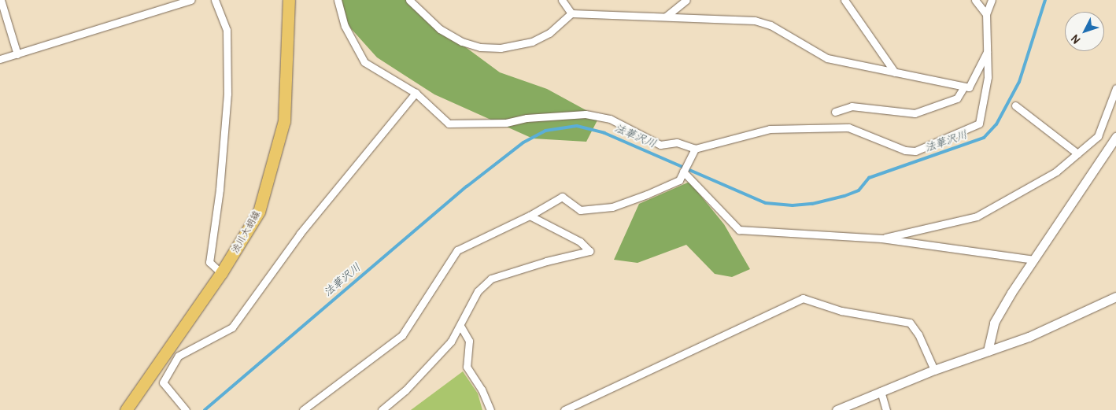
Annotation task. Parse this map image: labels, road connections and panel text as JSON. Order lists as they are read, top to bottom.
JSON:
{
  "streets": {
    "main road": ["渋川大胡線"]
  },
  "water": ["法華沢川"],
  "north": "bottom left"
}
